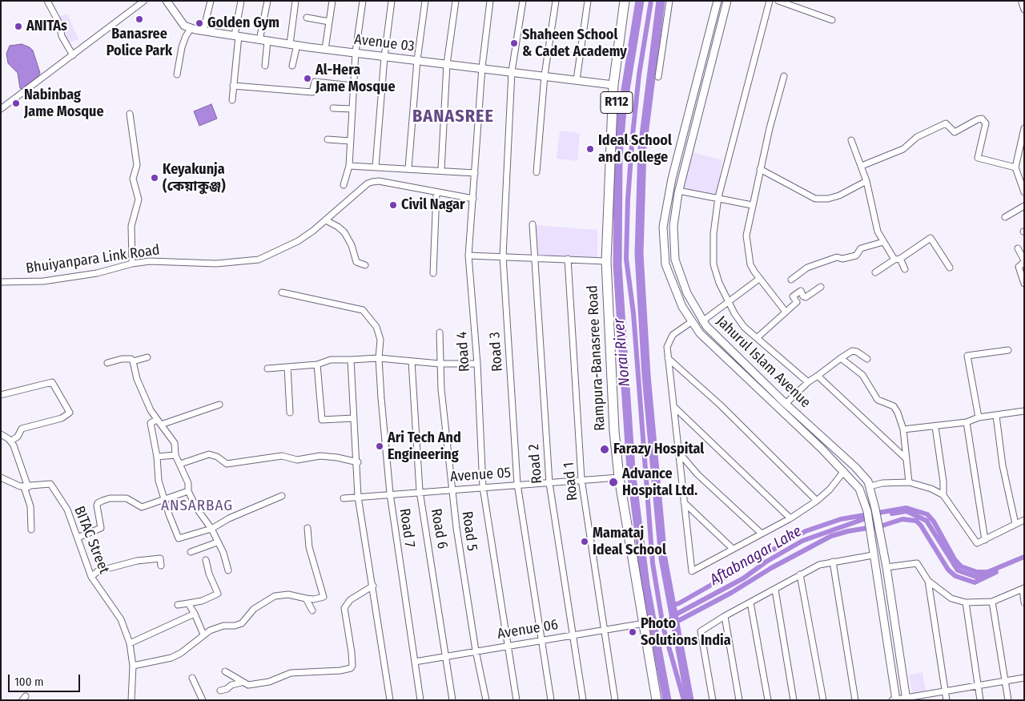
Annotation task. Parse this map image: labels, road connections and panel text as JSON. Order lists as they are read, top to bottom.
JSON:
{
  "streets": {
    "main road": ["R112", "Rampura-Banasree Road"],
    "street": [
      "Avenue 03",
      "Bhuiyanpara Link Road",
      "Road 4",
      "Road 3",
      "Jahurul Islam Avenue",
      "Road 2",
      "Avenue 05",
      "Road 1",
      "Road 7",
      "Road 6",
      "Road 5",
      "BITAC Street",
      "Avenue 06"
    ]
  },
  "crossings": [
    ["Avenue 03", "Road 4"],
    ["Avenue 03", "Road 3"],
    ["Avenue 03", "Rampura-Banasree Road"],
    ["Bhuiyanpara Link Road", "Road 4"],
    ["Road 4", "Avenue 05"],
    ["Road 4", "Avenue 06"],
    ["Road 3", "Avenue 05"],
    ["Road 3", "Avenue 06"],
    ["Rampura-Banasree Road", "Avenue 05"],
    ["Rampura-Banasree Road", "Avenue 06"],
    ["Road 2", "Avenue 05"],
    ["Road 2", "Avenue 06"],
    ["Avenue 05", "Road 1"],
    ["Avenue 05", "Road 7"],
    ["Avenue 05", "Road 6"],
    ["Avenue 05", "Road 5"],
    ["Road 1", "Avenue 06"],
    ["Road 7", "Avenue 06"],
    ["Road 6", "Avenue 06"],
    ["Road 5", "Avenue 06"]
  ],
  "districts": ["BANASREE", "ANSARBAG"],
  "water": ["Norai River", "Aftabnagar Lake"],
  "places": [
    "Banasree Police Park",
    "Golden Gym",
    "ANITAs",
    "Shaheen School & Cadet Academy",
    "Al-Hera Jame Mosque",
    "Nabinbag Jame Mosque",
    "Ideal School and College",
    "Keyakunja (কেয়াকুঞ্জ)",
    "Civil Nagar",
    "Ari Tech And Engineering",
    "Farazy Hospital",
    "Advance Hospital Ltd.",
    "Mamataj Ideal School",
    "Photo Solutions India"
  ],
  "scale_bar": "100 m"
}
